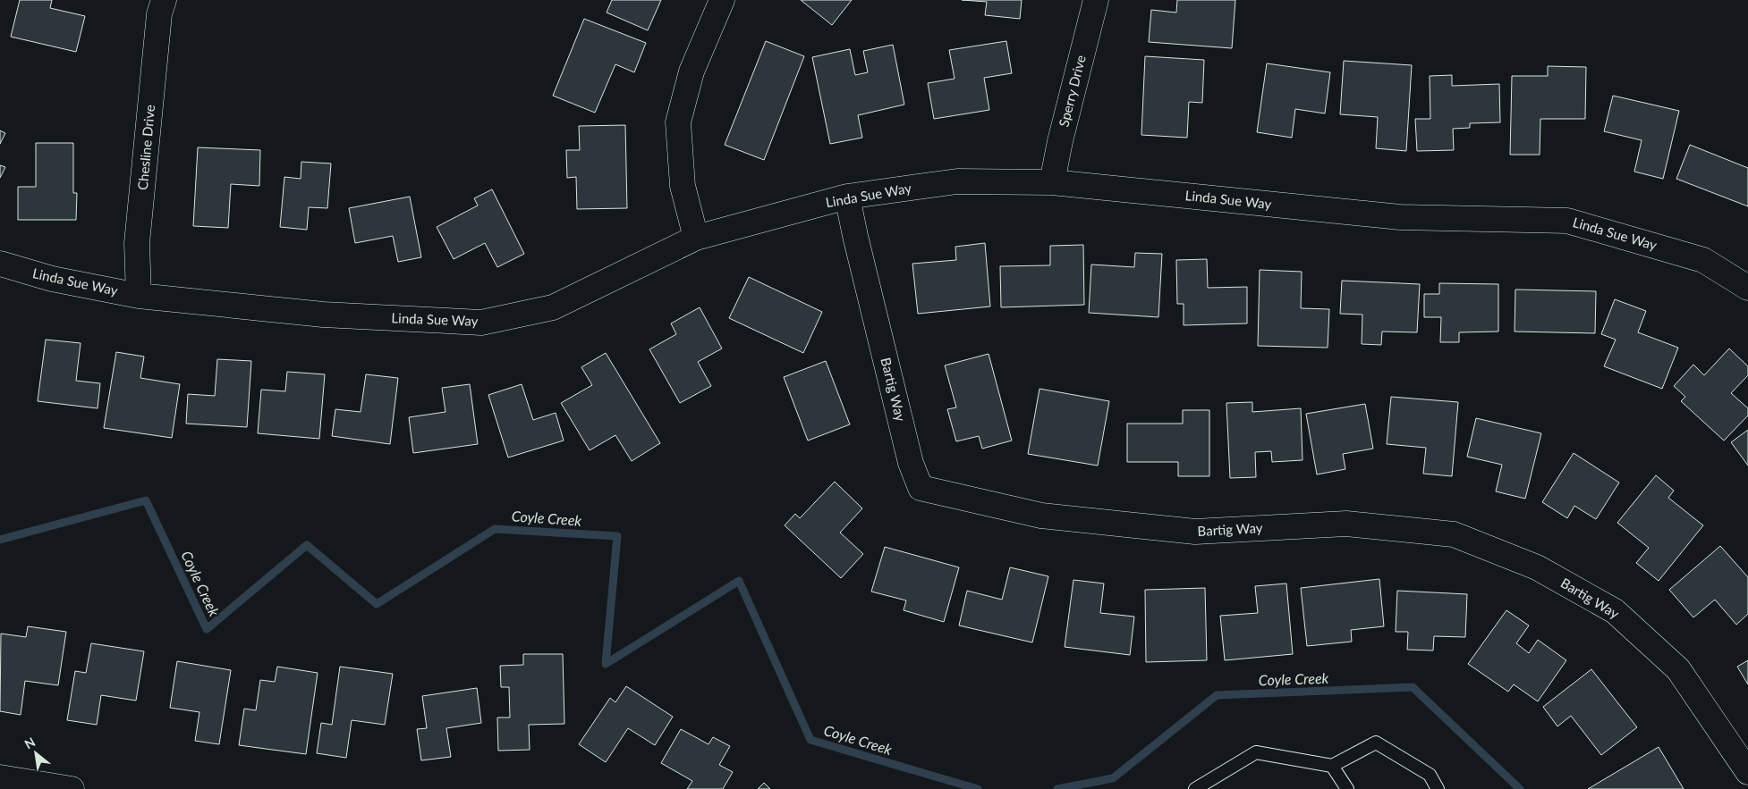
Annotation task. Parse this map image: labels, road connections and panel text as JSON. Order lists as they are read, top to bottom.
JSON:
{
  "streets": {
    "street": [
      "Sperry Drive",
      "Chesline Drive",
      "Linda Sue Way",
      "Bartig Way"
    ]
  },
  "crossings": [
    ["Sperry Drive", "Linda Sue Way"],
    ["Chesline Drive", "Linda Sue Way"],
    ["Linda Sue Way", "Bartig Way"]
  ],
  "water": ["Coyle Creek"],
  "north": "top left"
}
